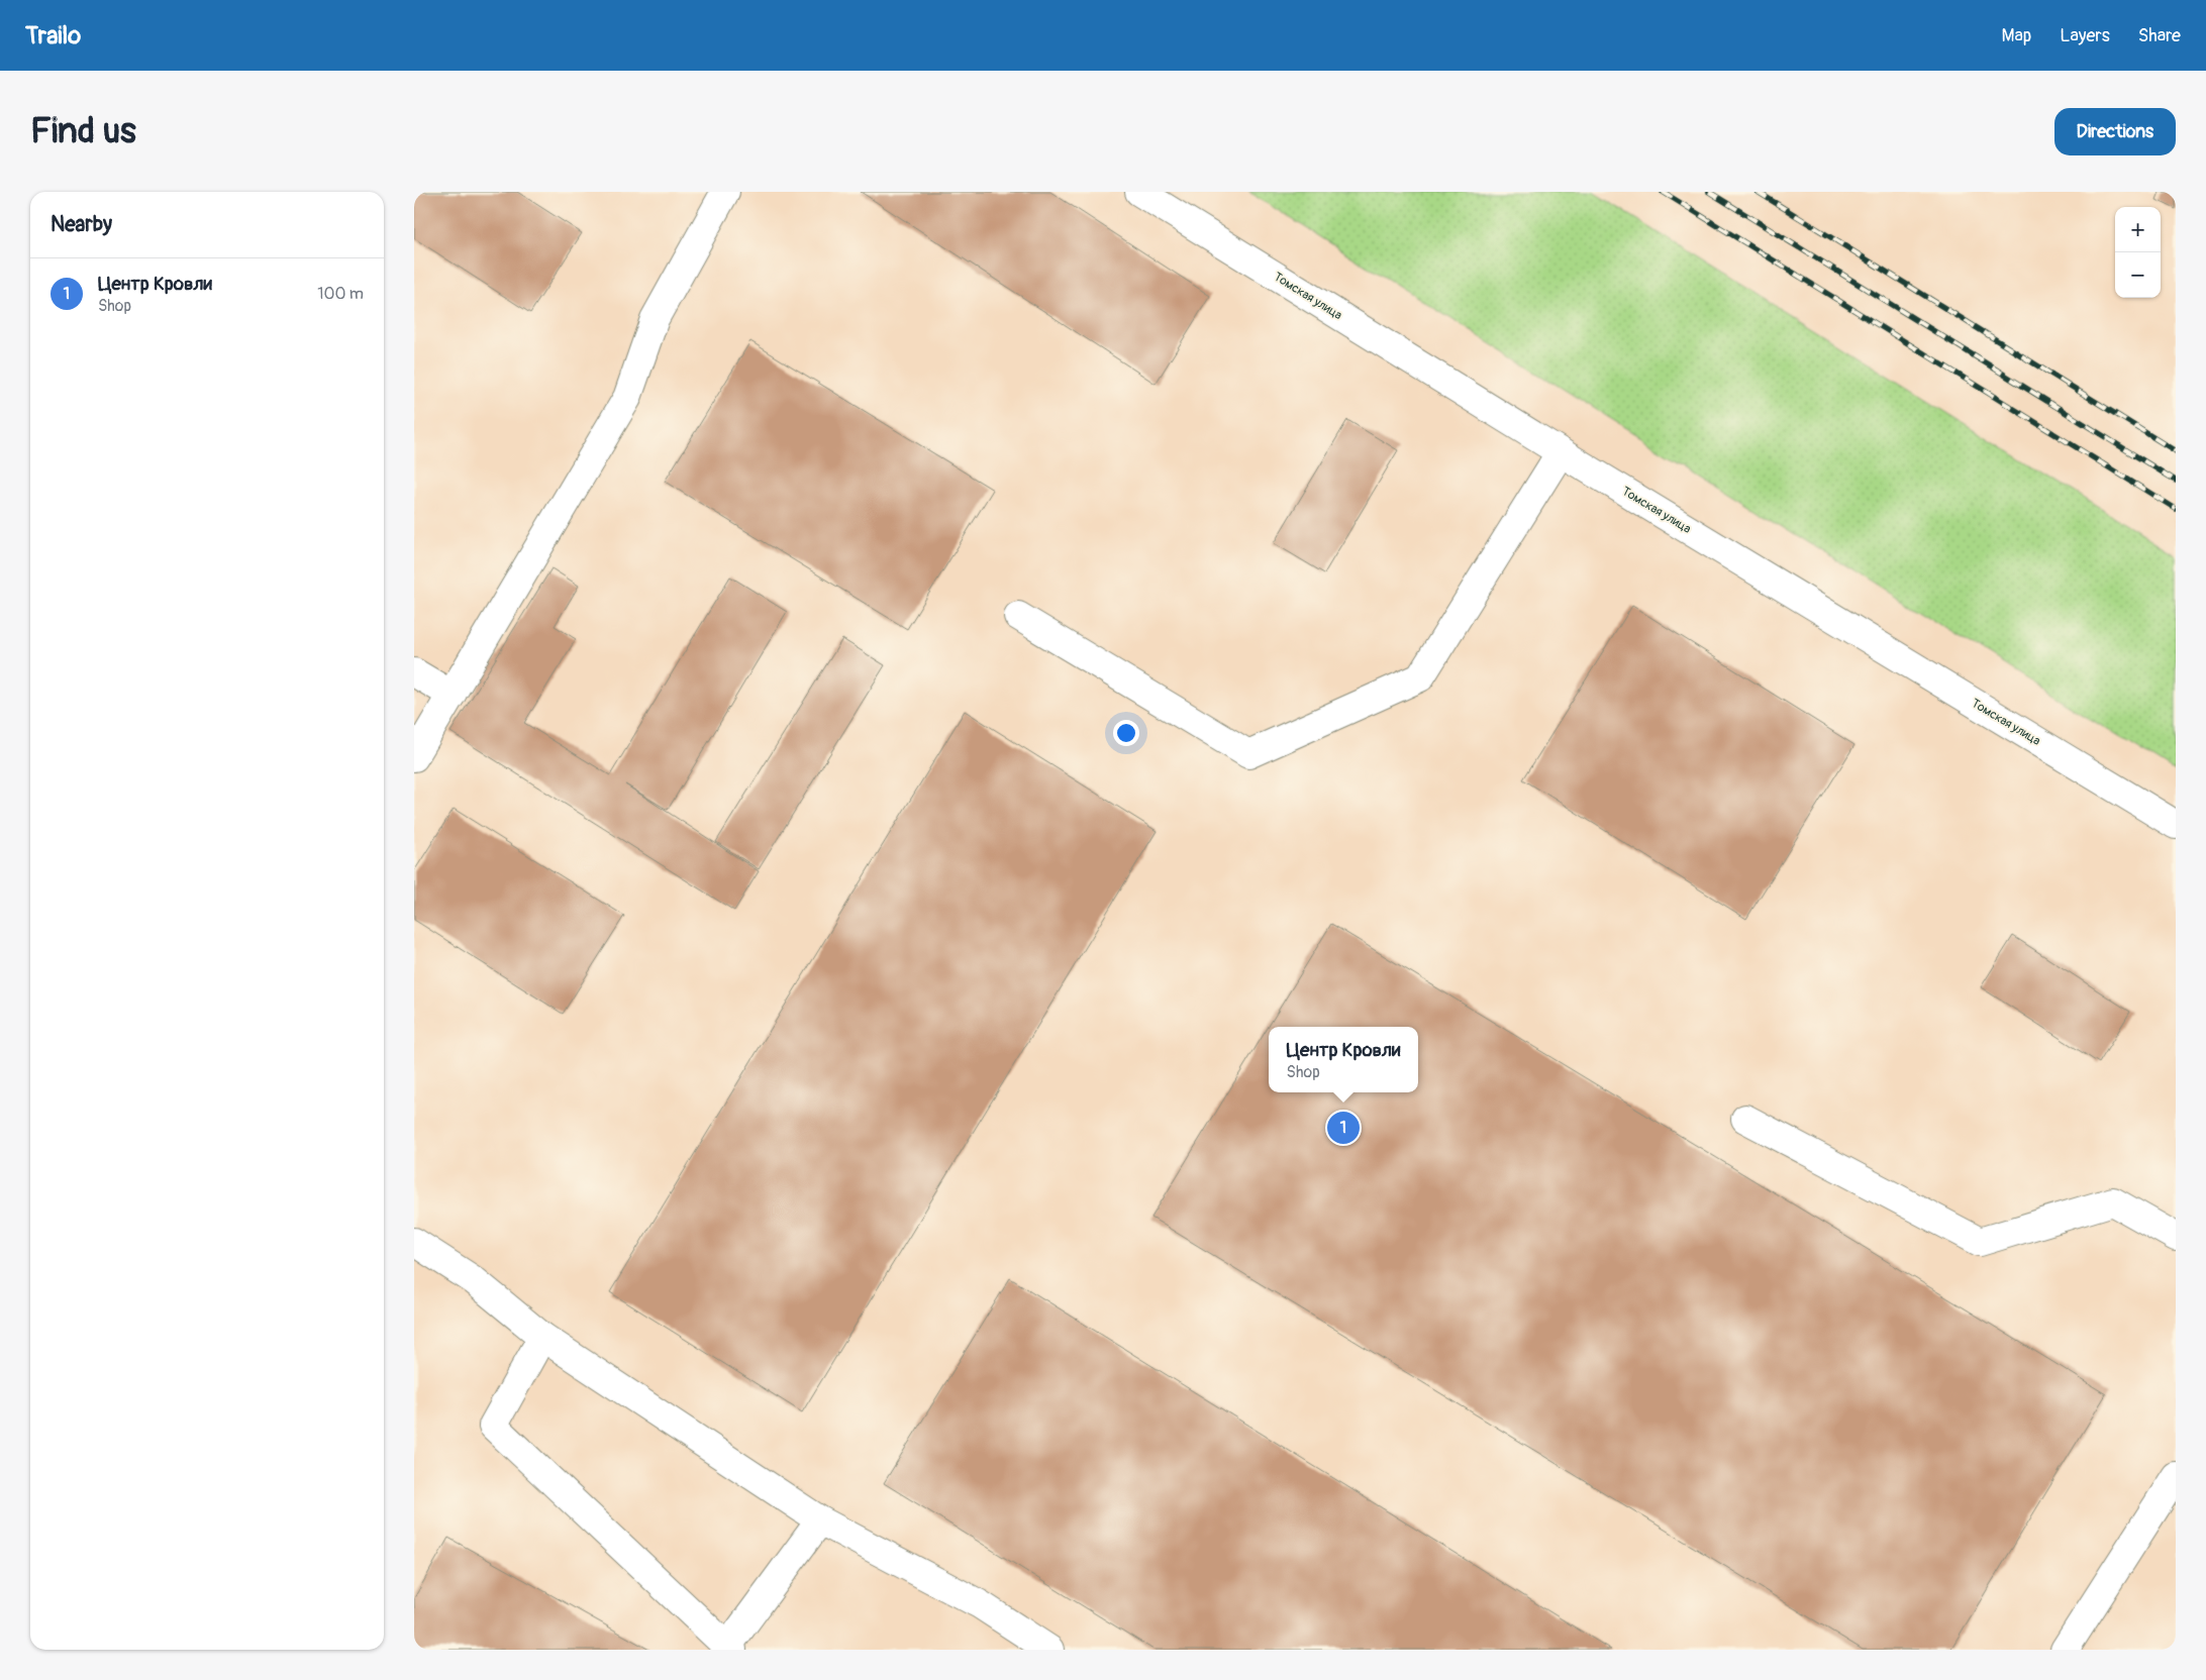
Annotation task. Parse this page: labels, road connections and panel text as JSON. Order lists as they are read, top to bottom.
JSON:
{
  "streets": {
    "street": ["Томская улица"]
  },
  "page": {
    "header": "Trailo",
    "nav": ["Map", "Layers", "Share"],
    "buttons": "Directions",
    "title": "Find us",
    "heading": "Nearby",
    "map_buttons": ["+", "−"],
    "list": [
      {
        "mark": "1",
        "name": "Центр Кровли",
        "note": "Shop",
        "value": "100 m"
      }
    ],
    "popup": ["Центр Кровли", "Shop"],
    "pins": "1"
  }
}
